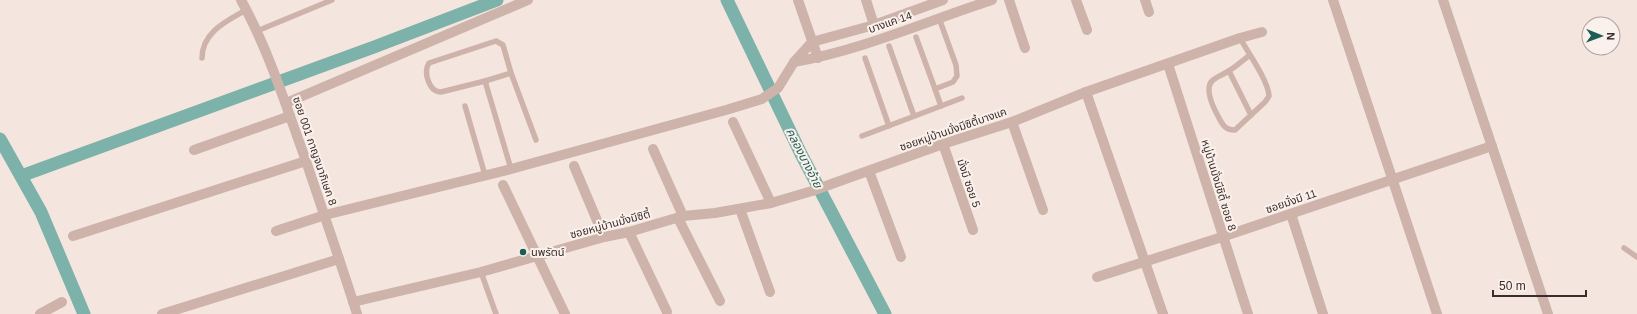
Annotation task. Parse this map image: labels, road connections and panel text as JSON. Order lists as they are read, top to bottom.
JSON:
{
  "streets": {
    "street": [
      "บางแค 14",
      "ซอยหมู่บ้านมั่งมีซิตี้บางแค",
      "ซอย 001 กาญจนาภิเษก 8",
      "มั่งมี ซอย 5",
      "หมู่บ้านมั่งมีซิตี้ ซอย 8",
      "ซอยมั่งมี 11",
      "ซอยหมู่บ้านมั่งมีซิตี้"
    ]
  },
  "crossings": [
    ["ซอยหมู่บ้านมั่งมีซิตี้บางแค", "มั่งมี ซอย 5"],
    ["ซอยหมู่บ้านมั่งมีซิตี้บางแค", "หมู่บ้านมั่งมีซิตี้ ซอย 8"],
    ["ซอยหมู่บ้านมั่งมีซิตี้บางแค", "ซอยหมู่บ้านมั่งมีซิตี้"],
    ["ซอย 001 กาญจนาภิเษก 8", "ซอยหมู่บ้านมั่งมีซิตี้"],
    ["หมู่บ้านมั่งมีซิตี้ ซอย 8", "ซอยมั่งมี 11"]
  ],
  "water": ["คลองบางอ้าย"],
  "places": ["นพรัตน์"],
  "scale_bar": "50 m",
  "north": "right"
}
